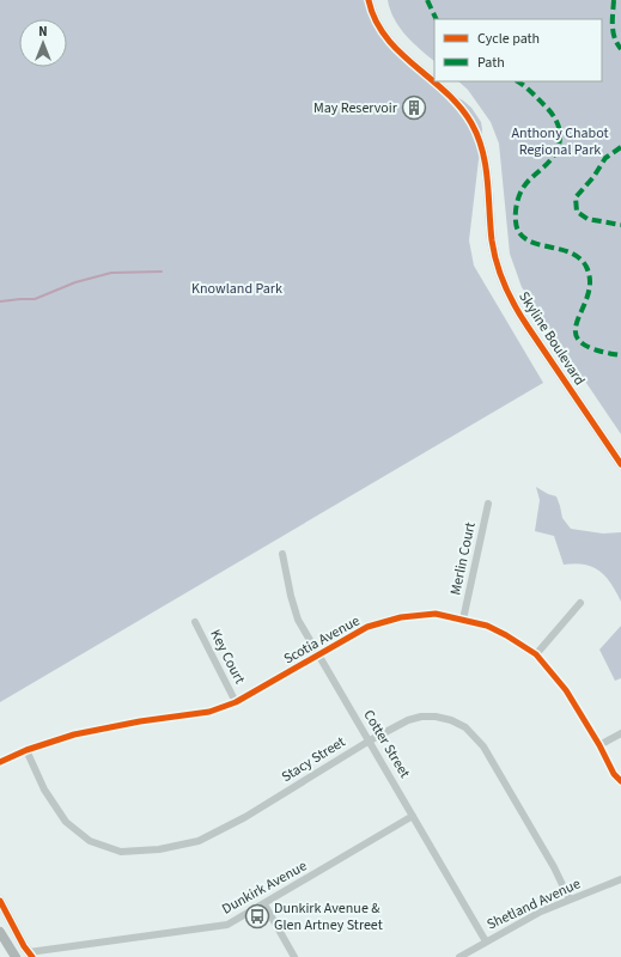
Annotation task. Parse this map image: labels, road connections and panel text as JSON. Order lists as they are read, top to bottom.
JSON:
{
  "streets": {
    "main road": ["Skyline Boulevard"],
    "street": [
      "Merlin Court",
      "Scotia Avenue",
      "Key Court",
      "Cotter Street",
      "Stacy Street",
      "Dunkirk Avenue",
      "Shetland Avenue"
    ]
  },
  "crossings": [
    ["Merlin Court", "Scotia Avenue"],
    ["Scotia Avenue", "Key Court"],
    ["Scotia Avenue", "Cotter Street"],
    ["Scotia Avenue", "Stacy Street"],
    ["Cotter Street", "Stacy Street"],
    ["Cotter Street", "Dunkirk Avenue"],
    ["Cotter Street", "Shetland Avenue"],
    ["Stacy Street", "Shetland Avenue"]
  ],
  "parks": ["Anthony Chabot Regional Park", "Knowland Park"],
  "places": {
    "building": ["May Reservoir"],
    "bus stop": ["Dunkirk Avenue & Glen Artney Street"]
  },
  "legend": ["Cycle path", "Path"],
  "north": "top"
}
